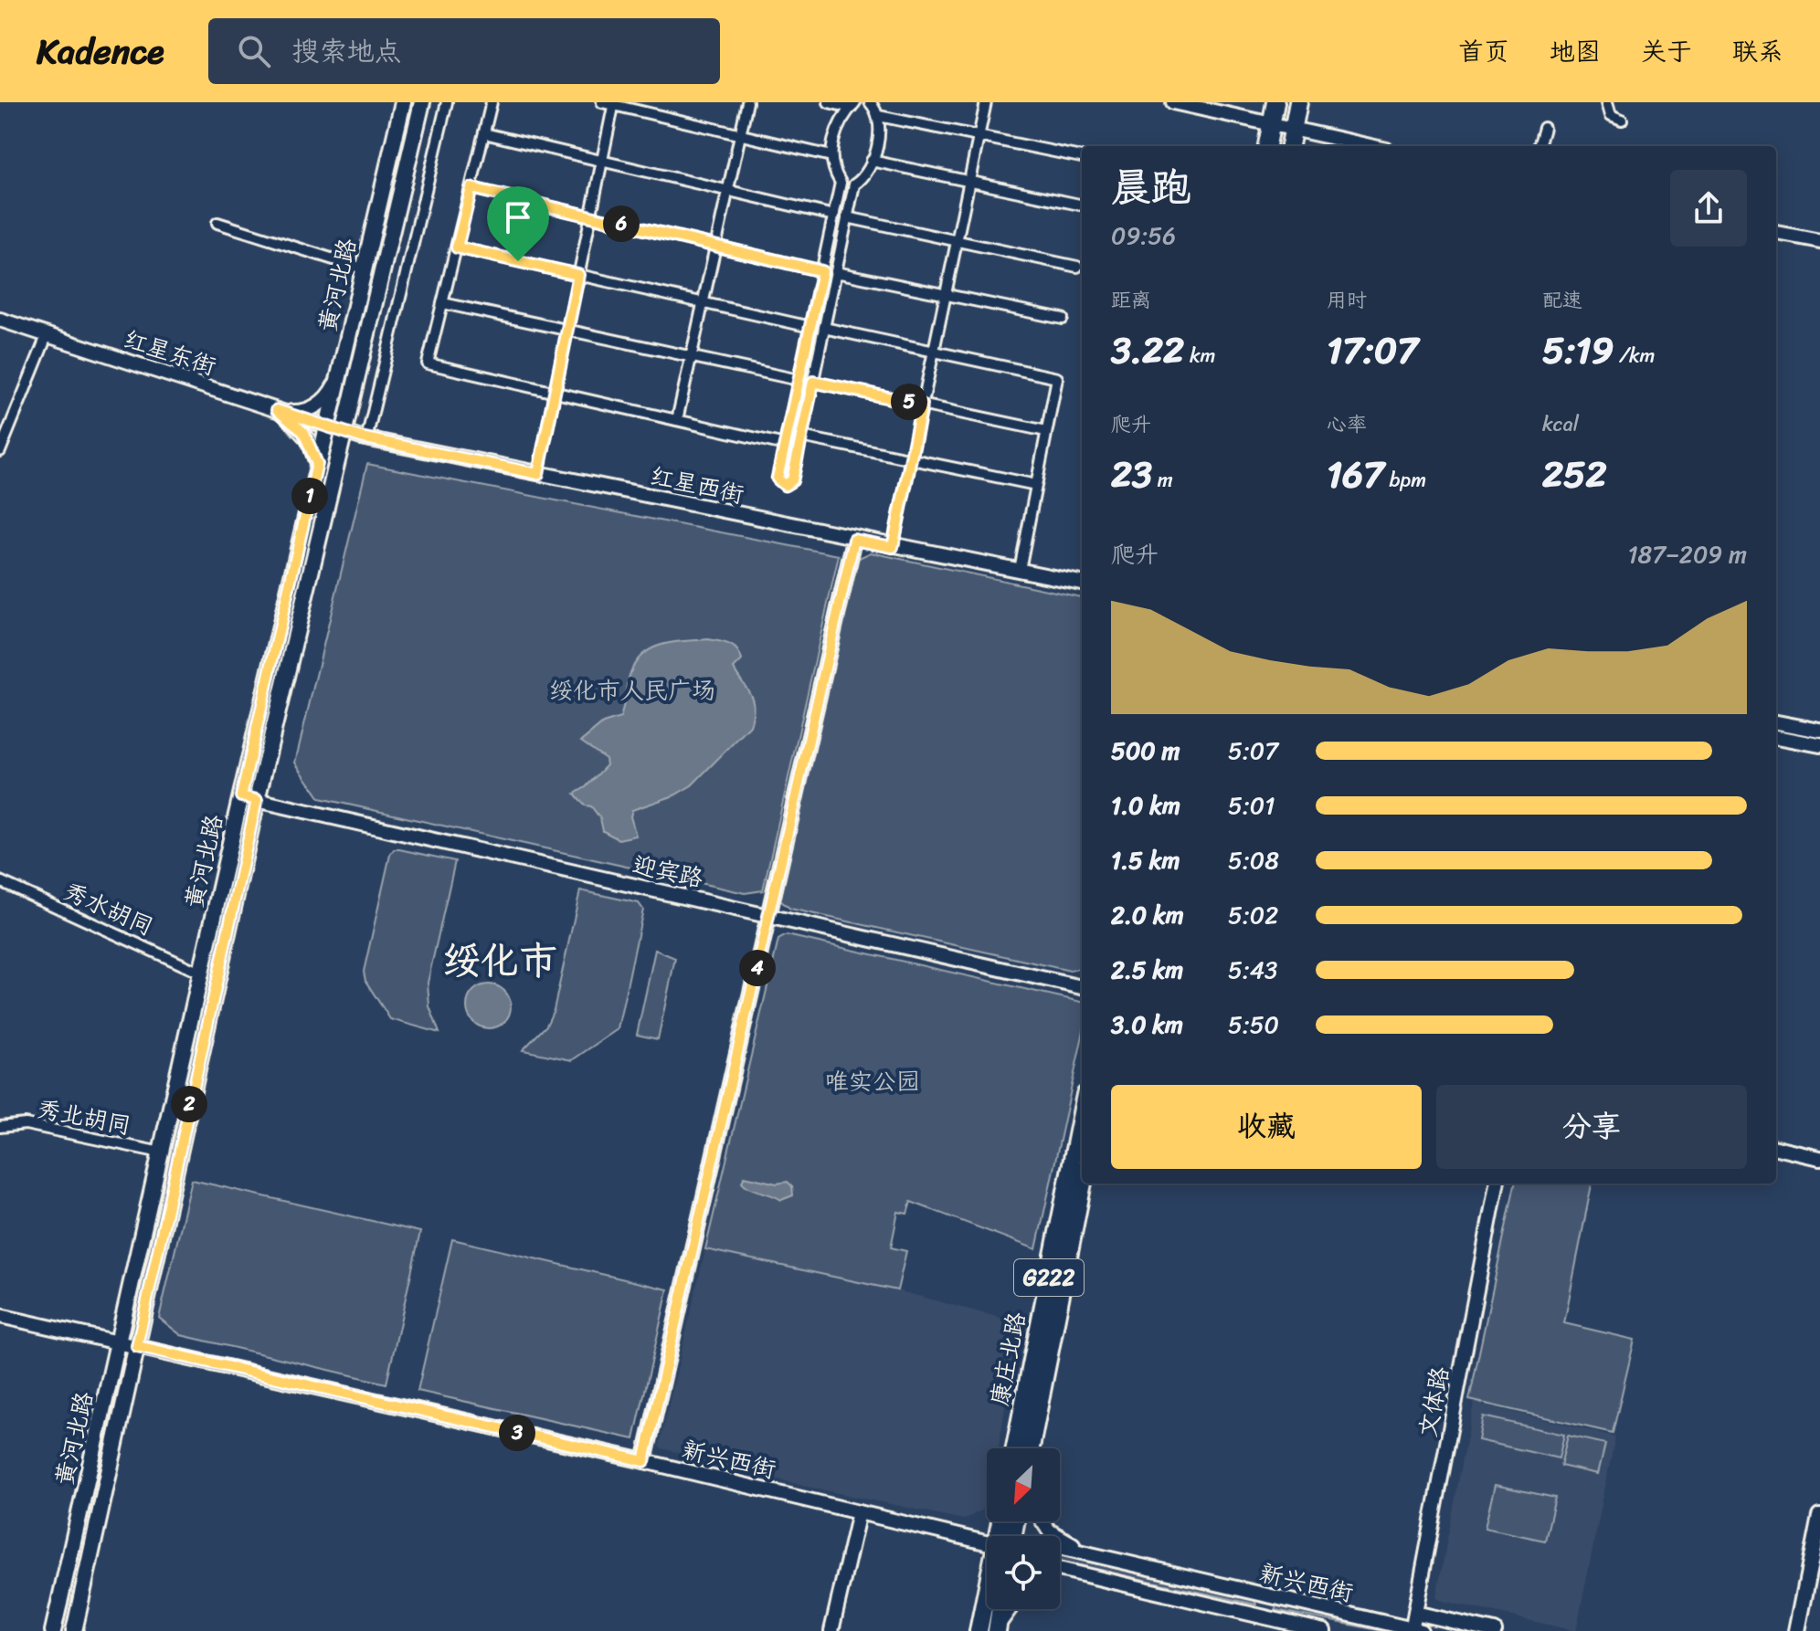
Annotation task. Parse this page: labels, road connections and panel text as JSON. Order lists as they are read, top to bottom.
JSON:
{
  "streets": {
    "highway": ["G222", "康庄北路"],
    "main road": [
      "黄河北路",
      "红星东街",
      "红星西街",
      "迎宾路",
      "文体路",
      "新兴西街"
    ],
    "street": ["秀水胡同", "秀北胡同"]
  },
  "crossings": [
    ["黄河北路", "红星东街"],
    ["黄河北路", "红星西街"],
    ["黄河北路", "迎宾路"],
    ["黄河北路", "秀水胡同"],
    ["黄河北路", "秀北胡同"],
    ["黄河北路", "新兴西街"],
    ["红星东街", "红星西街"],
    ["文体路", "新兴西街"]
  ],
  "districts": ["绥化市"],
  "parks": ["绥化市人民广场", "唯实公园"],
  "north": "bottom left",
  "page": {
    "header": "Kadence",
    "search": "搜索地点",
    "nav": [
      "首页",
      "地图",
      "关于",
      "联系"
    ],
    "heading": ["晨跑", "09:56"],
    "pins": [
      "6",
      "5",
      "1",
      "4",
      "2",
      "3"
    ],
    "stats": [
      ["距离", "3.22 km"],
      ["用时", "17:07"],
      ["配速", "5:19 /km"],
      ["爬升", "23 m"],
      ["心率", "167 bpm"],
      ["kcal", "252"]
    ],
    "chart": ["爬升", "187–209 m"],
    "list": [
      {
        "name": "500 m",
        "note": "5:07"
      },
      {
        "name": "1.0 km",
        "note": "5:01"
      },
      {
        "name": "1.5 km",
        "note": "5:08"
      },
      {
        "name": "2.0 km",
        "note": "5:02"
      },
      {
        "name": "2.5 km",
        "note": "5:43"
      },
      {
        "name": "3.0 km",
        "note": "5:50"
      }
    ],
    "buttons": ["收藏", "分享"]
  }
}
